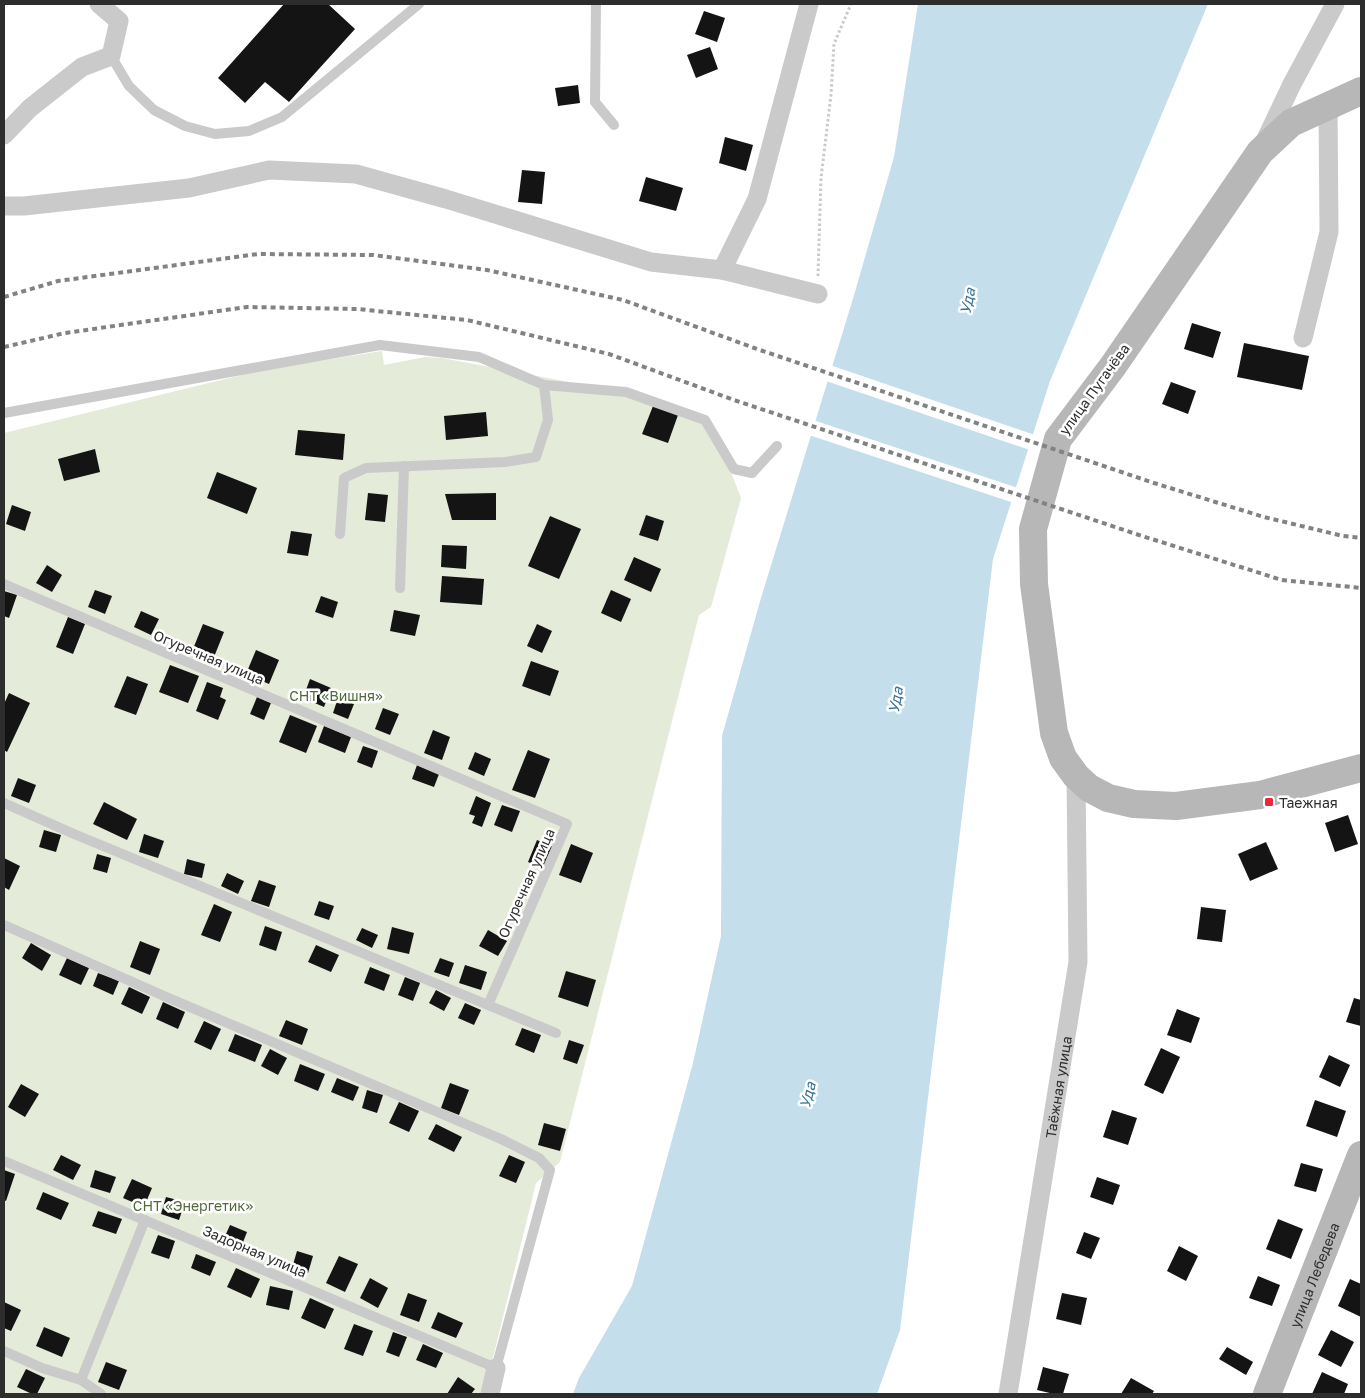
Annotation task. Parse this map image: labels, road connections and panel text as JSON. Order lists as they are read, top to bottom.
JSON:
{
  "streets": {
    "street": ["улица Пугачёва", "Таёжная улица", "улица Лебедева"],
    "lane": ["Огуречная улица", "Задорная улица"]
  },
  "crossings": [
    ["улица Пугачёва", "Таёжная улица"]
  ],
  "water": ["Уда"],
  "parks": ["СНТ «Вишня»", "СНТ «Энергетик»"],
  "places": {
    "transit": ["Таежная"]
  }
}
